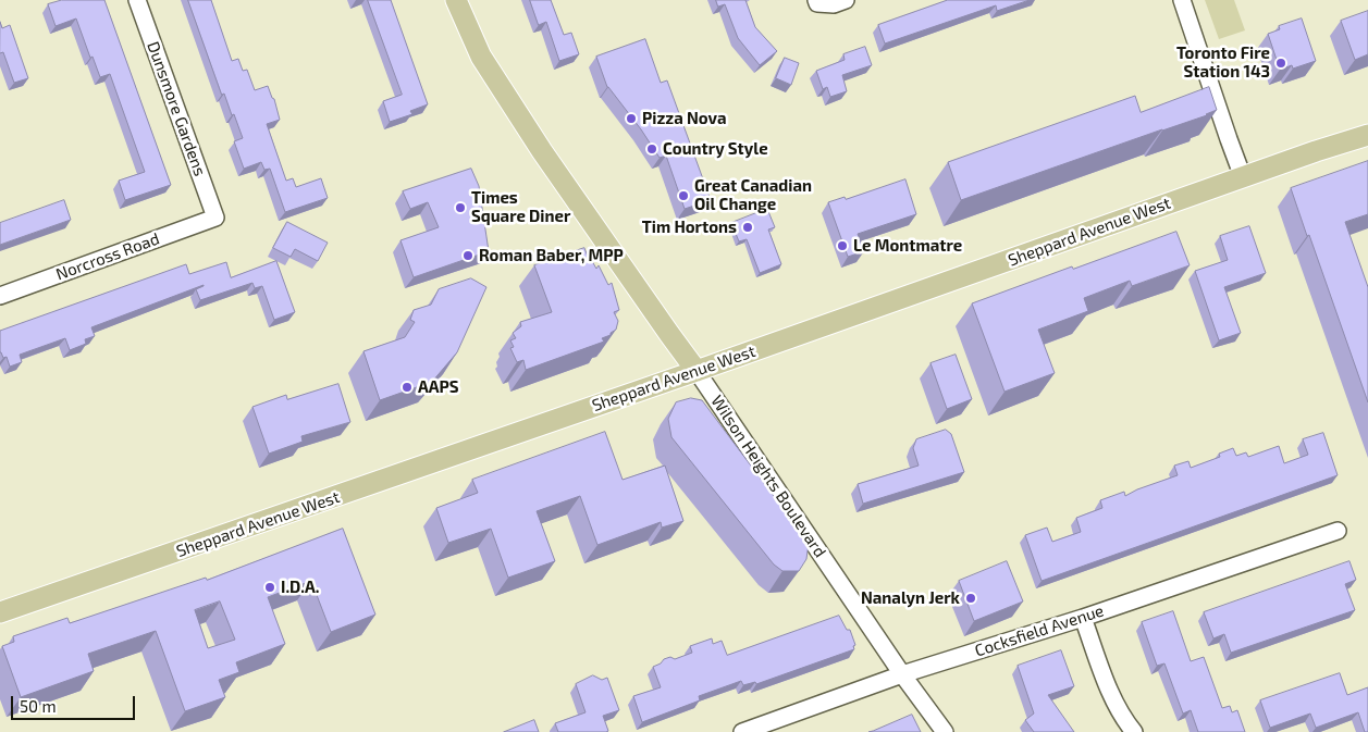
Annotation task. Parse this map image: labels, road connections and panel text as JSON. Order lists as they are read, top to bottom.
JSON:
{
  "streets": {
    "main road": ["Sheppard Avenue West", "Wilson Heights Boulevard"],
    "street": ["Dunsmore Gardens", "Norcross Road", "Cocksfield Avenue"]
  },
  "crossings": [
    ["Dunsmore Gardens", "Norcross Road"],
    ["Sheppard Avenue West", "Wilson Heights Boulevard"],
    ["Wilson Heights Boulevard", "Cocksfield Avenue"]
  ],
  "places": [
    "Toronto Fire Station 143",
    "Pizza Nova",
    "Country Style",
    "Great Canadian Oil Change",
    "Times Square Diner",
    "Tim Hortons",
    "Le Montmatre",
    "Roman Baber, MPP",
    "AAPS",
    "I.D.A.",
    "Nanalyn Jerk"
  ],
  "scale_bar": "50 m"
}
